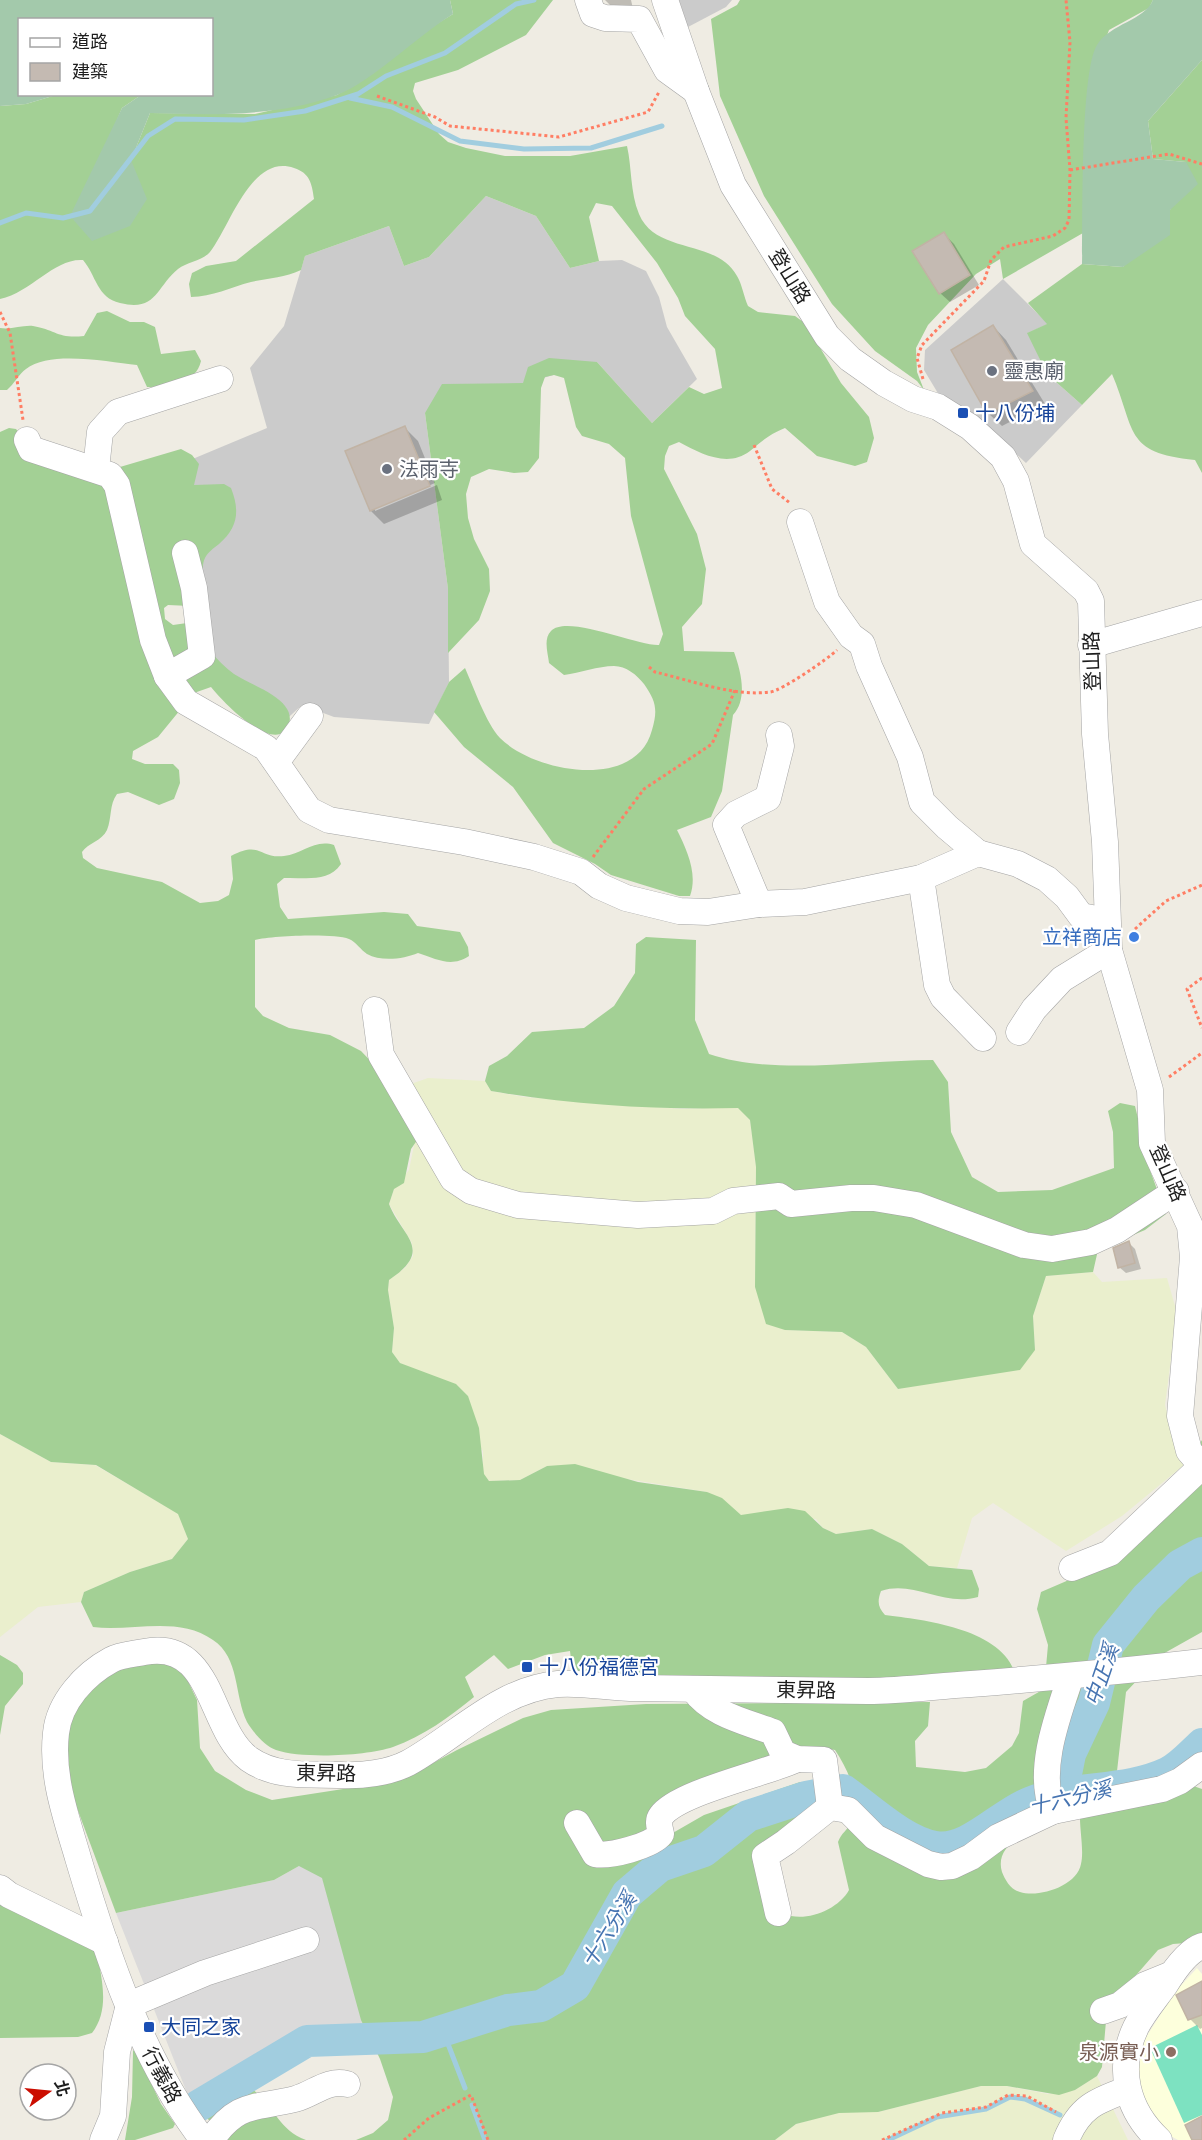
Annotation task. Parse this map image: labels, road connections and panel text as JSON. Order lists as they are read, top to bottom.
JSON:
{
  "streets": {
    "street": ["登山路", "東昇路", "行義路"]
  },
  "crossings": [
    ["東昇路", "行義路"]
  ],
  "water": ["中正溪", "十六分溪"],
  "places": {
    "other": [
      "靈惠廟",
      "法雨寺",
      "立祥商店",
      "泉源實小"
    ],
    "transit": ["十八份埔", "十八份福德宮", "大同之家"]
  },
  "legend": ["道路", "建築"],
  "north": "right"
}
